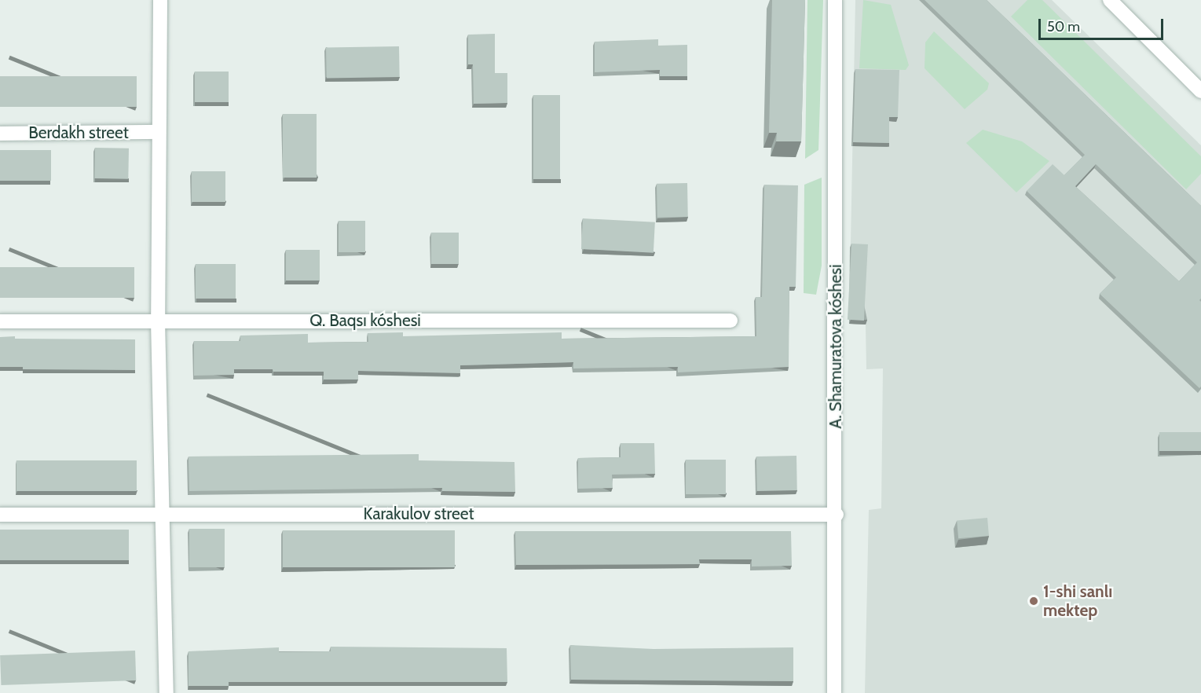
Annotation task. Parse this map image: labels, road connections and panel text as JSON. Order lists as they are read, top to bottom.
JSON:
{
  "streets": {
    "street": [
      "Berdakh street",
      "Q. Baqsı kóshesi",
      "A. Shamuratova kóshesi",
      "Karakulov street"
    ]
  },
  "crossings": [
    ["A. Shamuratova kóshesi", "Karakulov street"]
  ],
  "places": ["1-shi sanlı mektep"],
  "scale_bar": "50 m"
}
